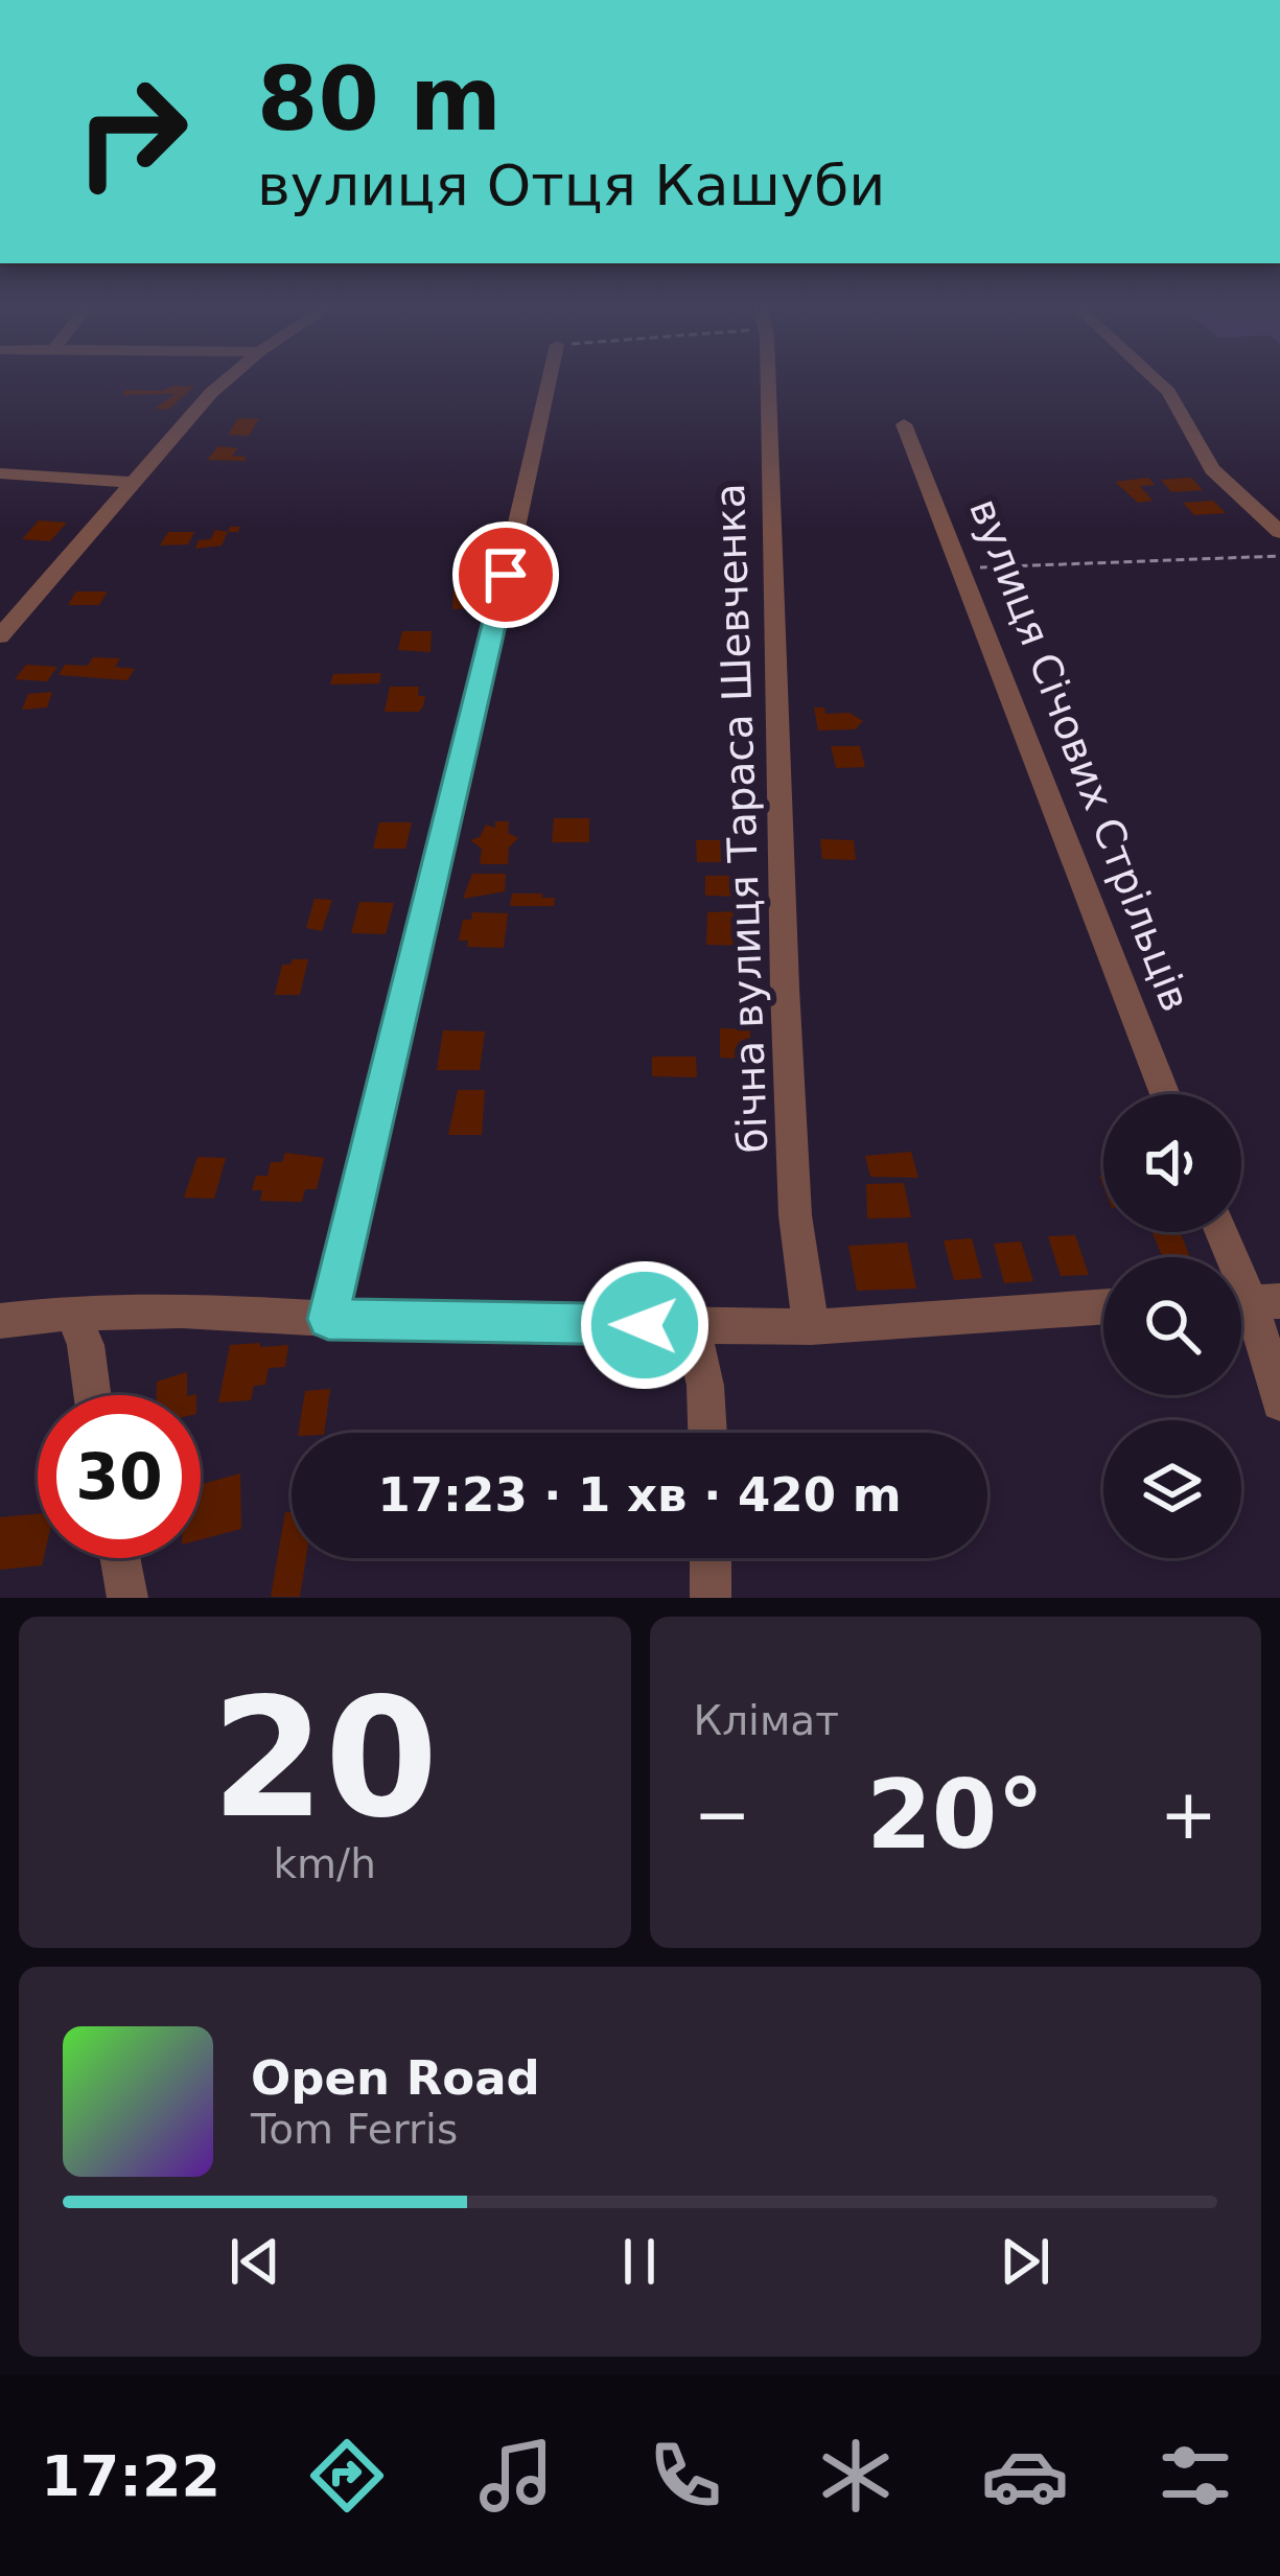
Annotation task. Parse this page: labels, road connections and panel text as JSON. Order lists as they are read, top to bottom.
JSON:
{
  "streets": {
    "street": ["вулиця Січових Стрільців", "бічна вулиця Тараса Шевченка"]
  },
  "page": {
    "turn": ["80 m", "вулиця Отця Кашуби"],
    "limit": "30",
    "trip": "17:23 · 1 хв · 420 m",
    "tile": [
      ["20", "km/h"],
      "Клімат"
    ],
    "heat": ["−", "20°", "+"],
    "song": ["Open Road", "Tom Ferris"],
    "tabs": "17:22"
  }
}
